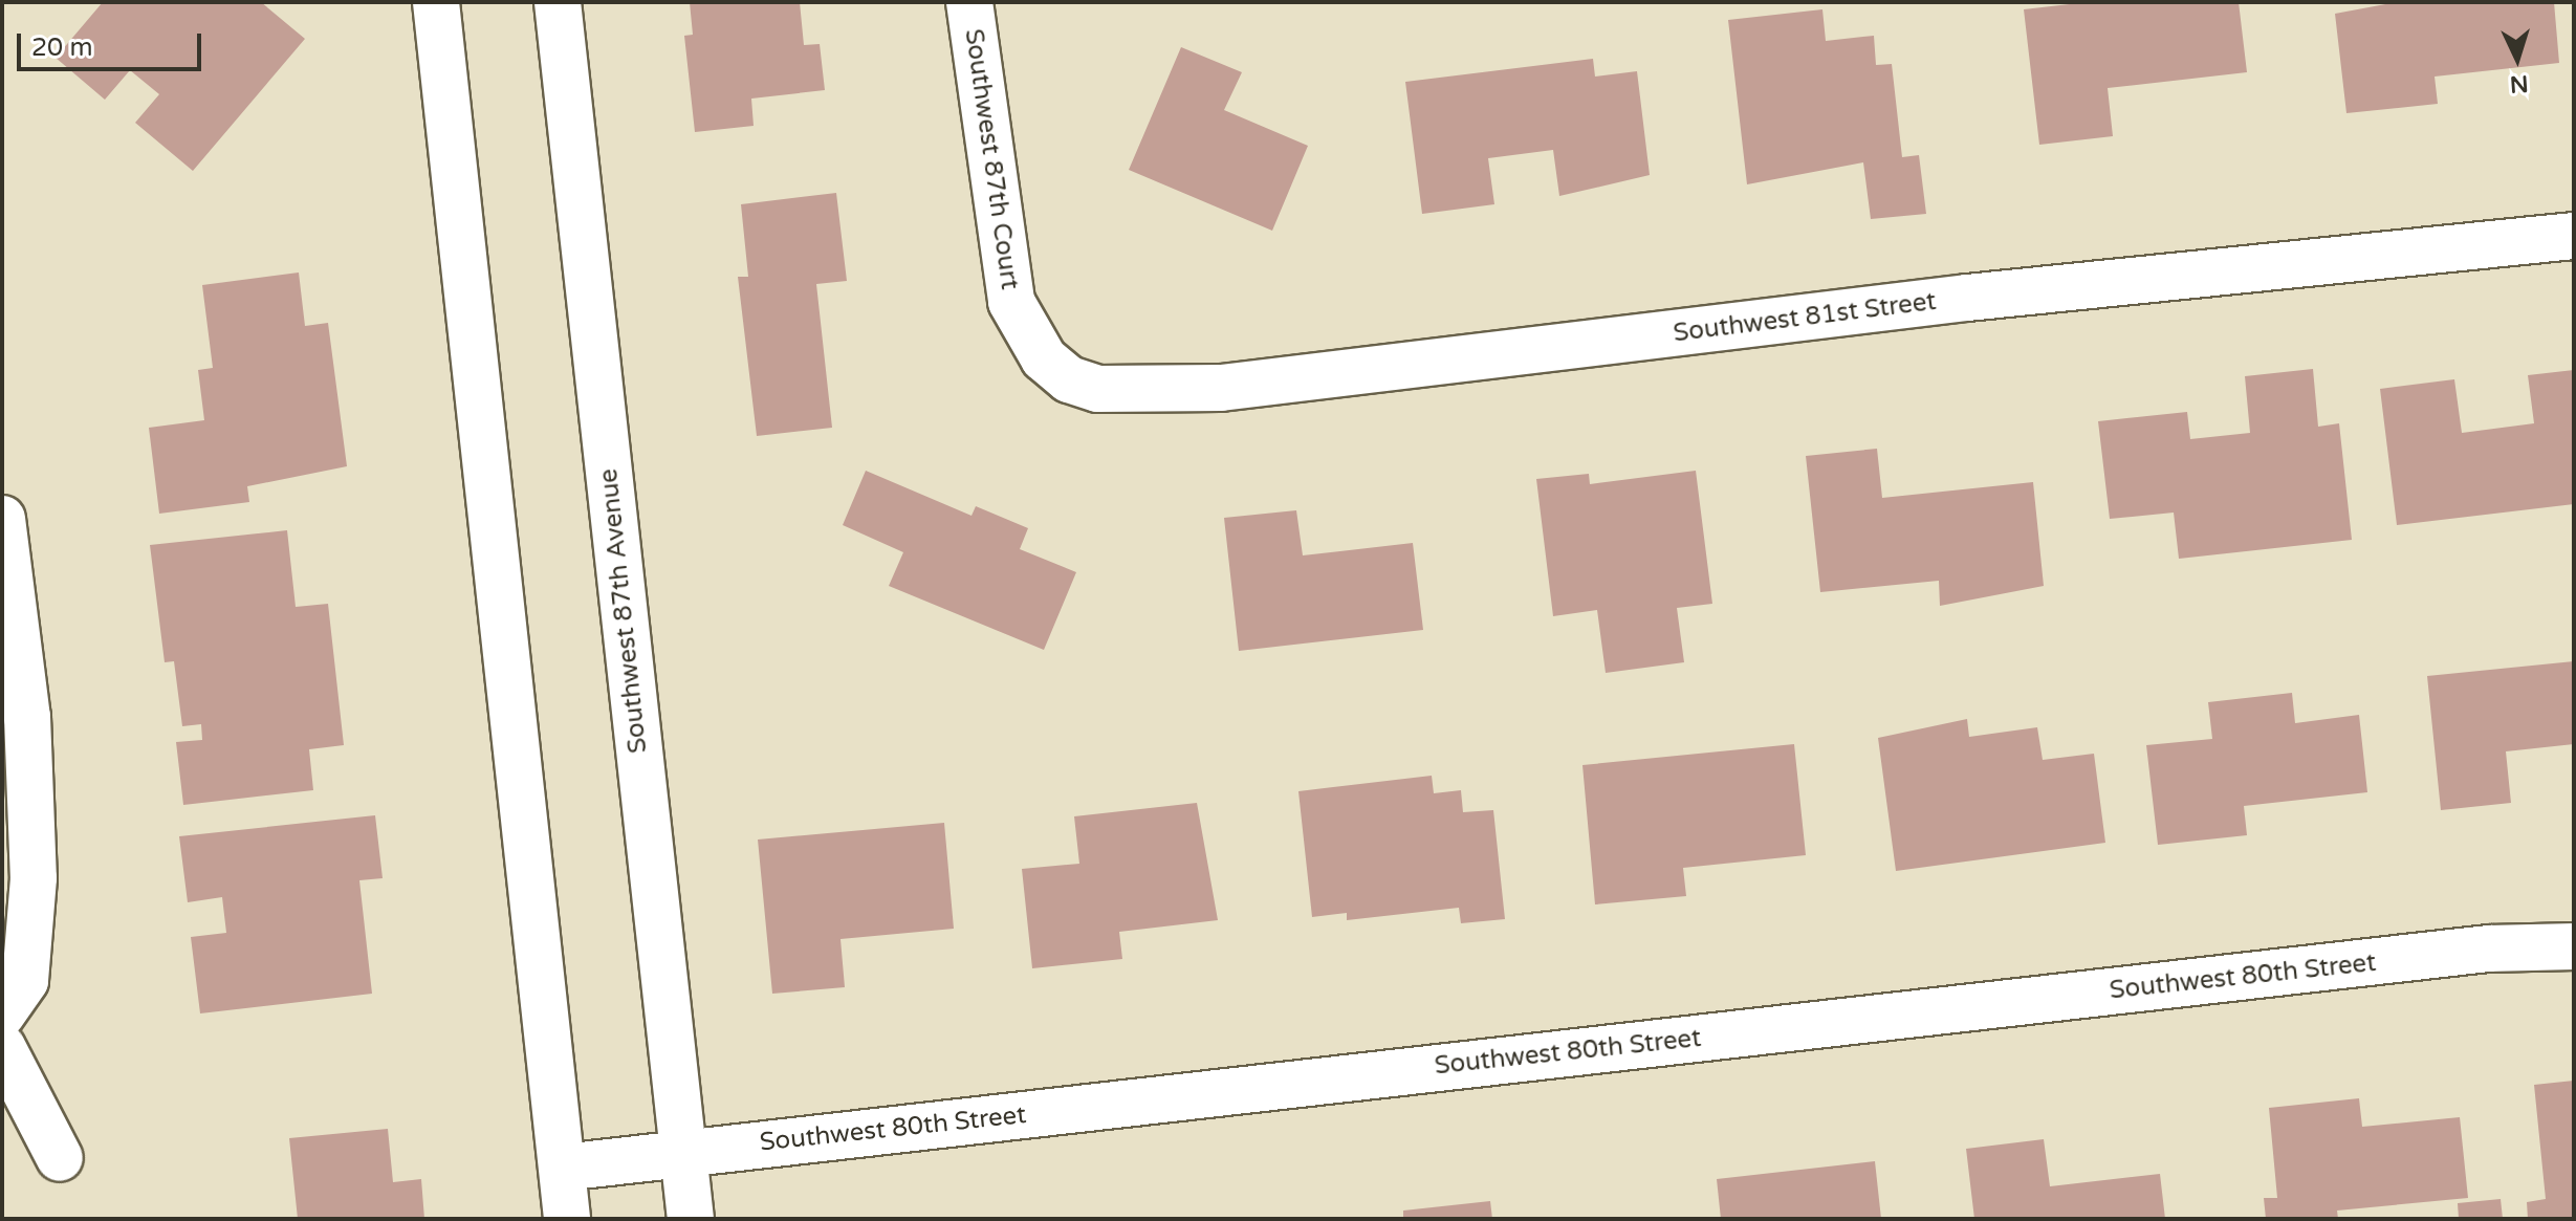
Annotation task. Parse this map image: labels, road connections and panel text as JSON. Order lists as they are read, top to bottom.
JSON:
{
  "streets": {
    "street": [
      "Southwest 87th Court",
      "Southwest 81st Street",
      "Southwest 87th Avenue",
      "Southwest 80th Street"
    ]
  },
  "crossings": [
    ["Southwest 87th Court", "Southwest 81st Street"],
    ["Southwest 87th Avenue", "Southwest 80th Street"]
  ],
  "scale_bar": "20 m",
  "north": "bottom"
}
